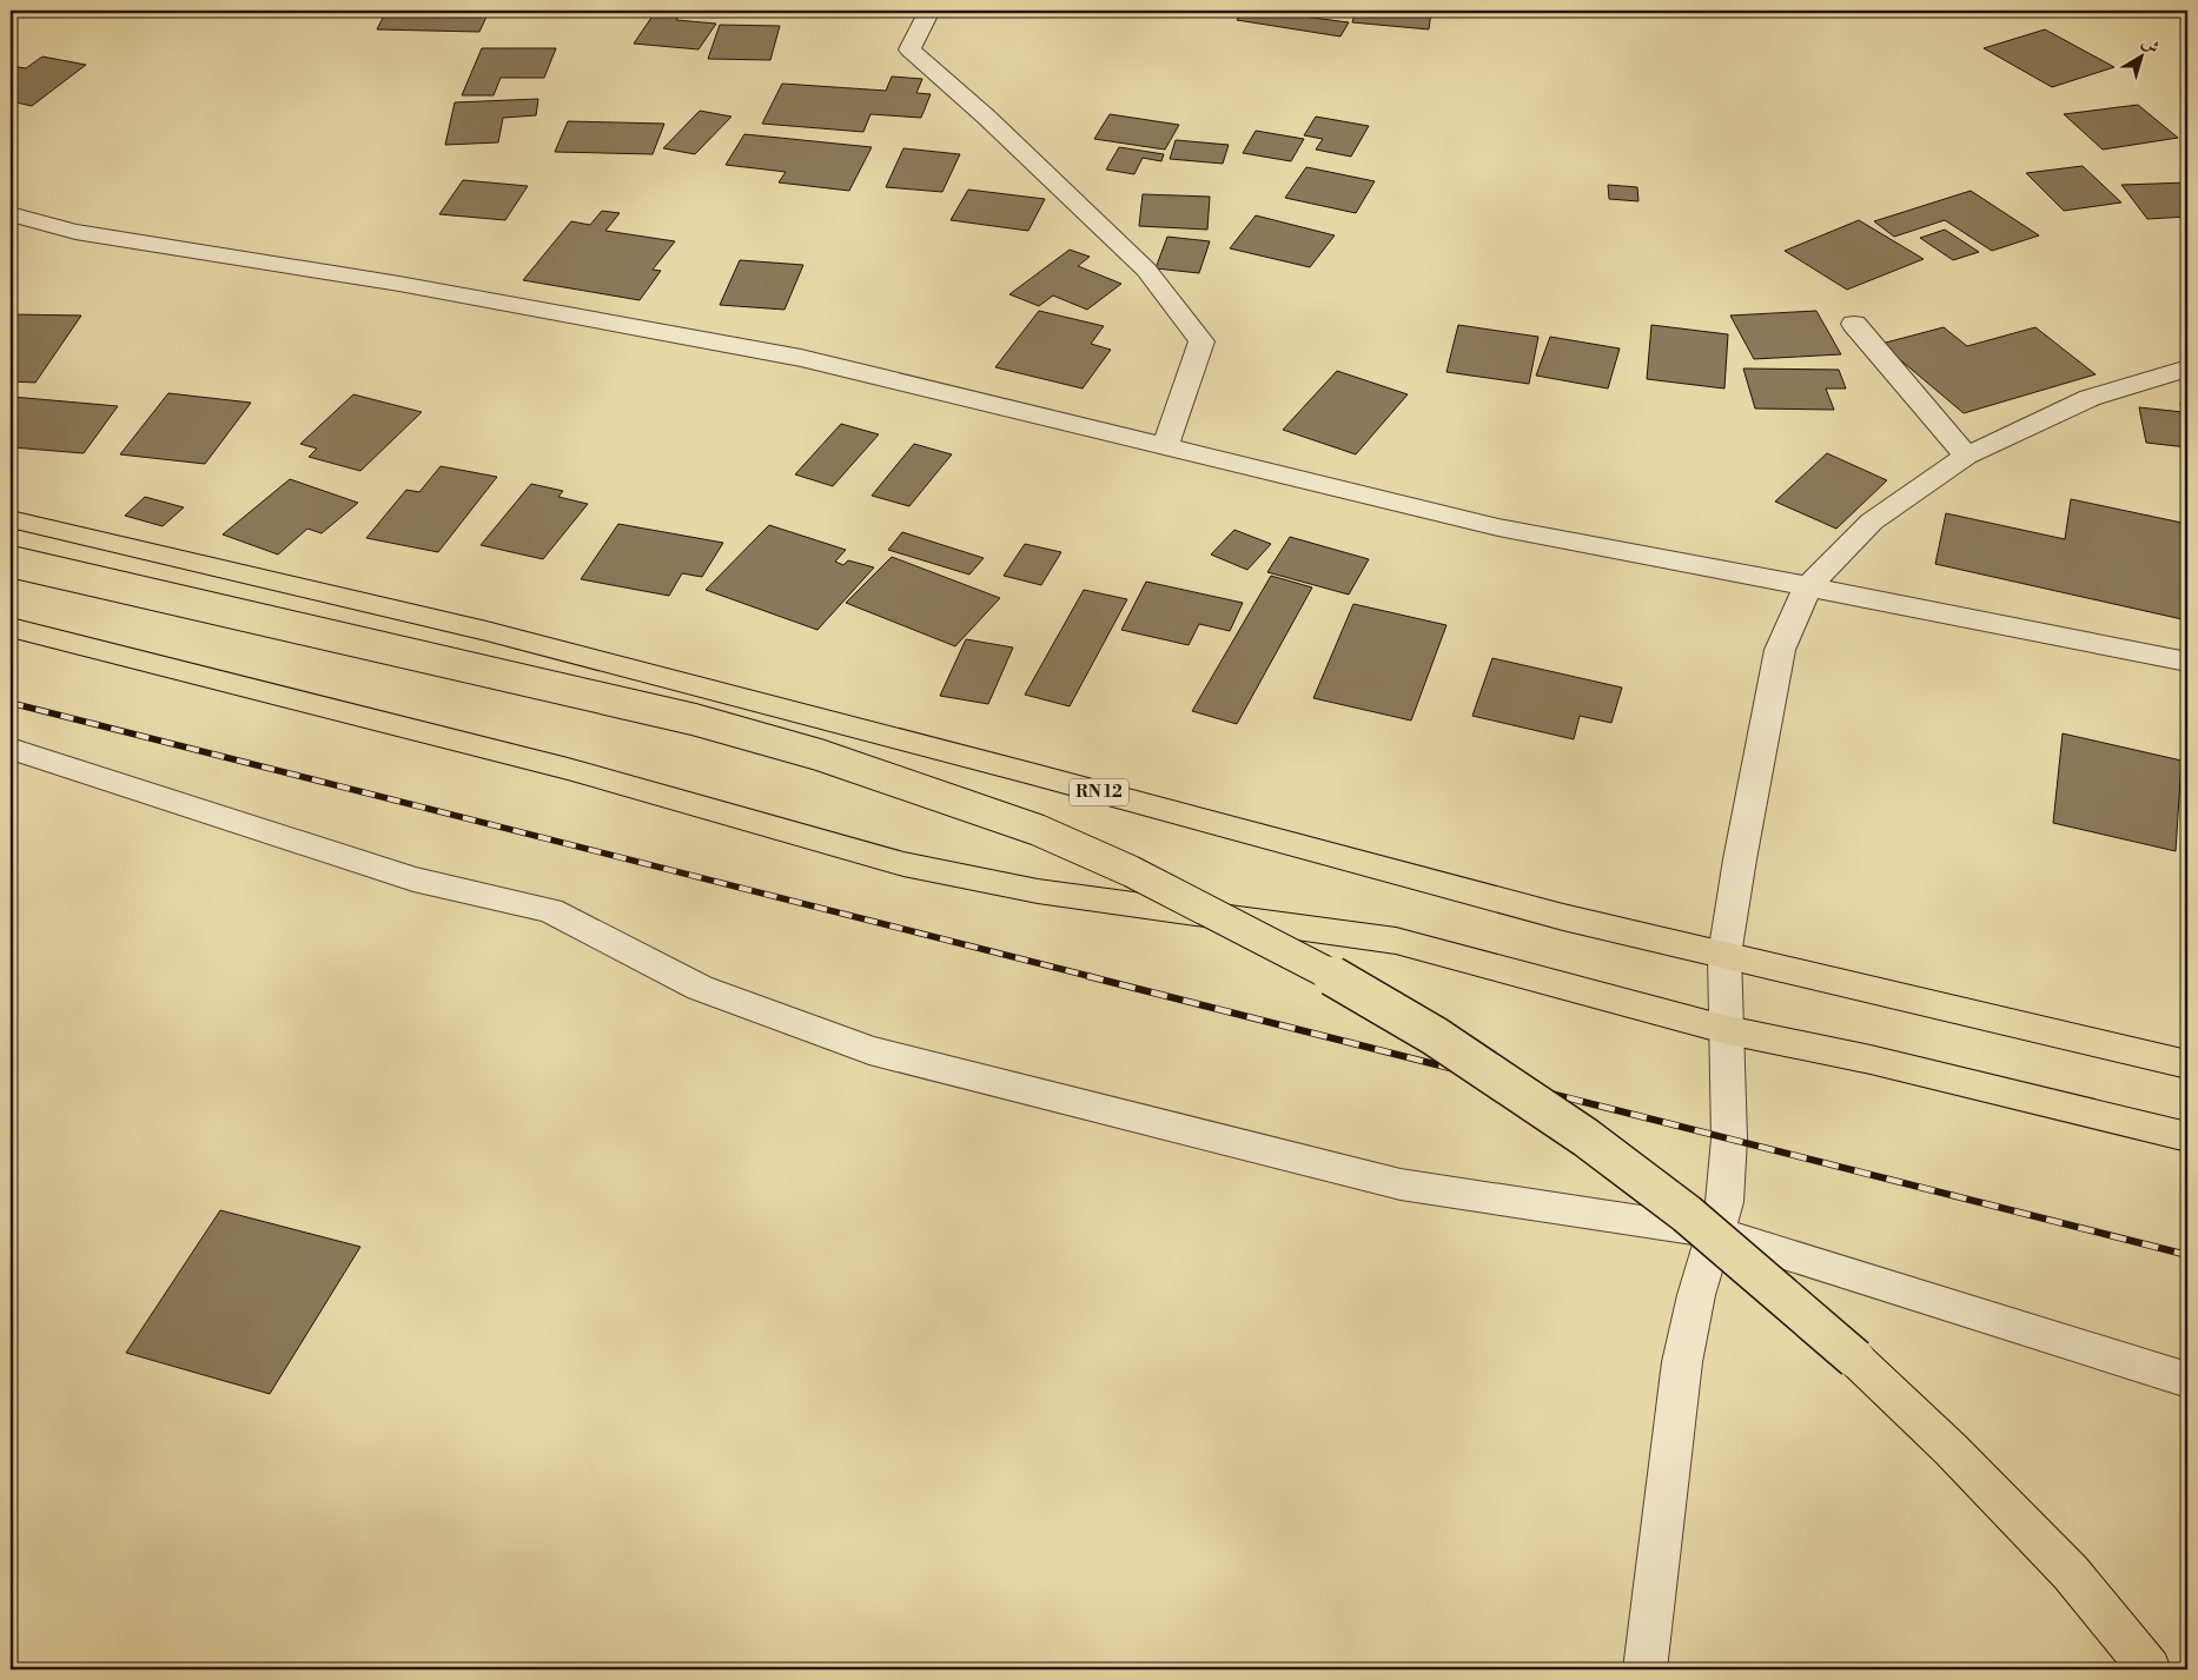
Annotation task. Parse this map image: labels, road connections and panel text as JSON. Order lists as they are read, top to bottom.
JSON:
{
  "streets": {
    "main road": ["RN 12"]
  },
  "north": "top right"
}
